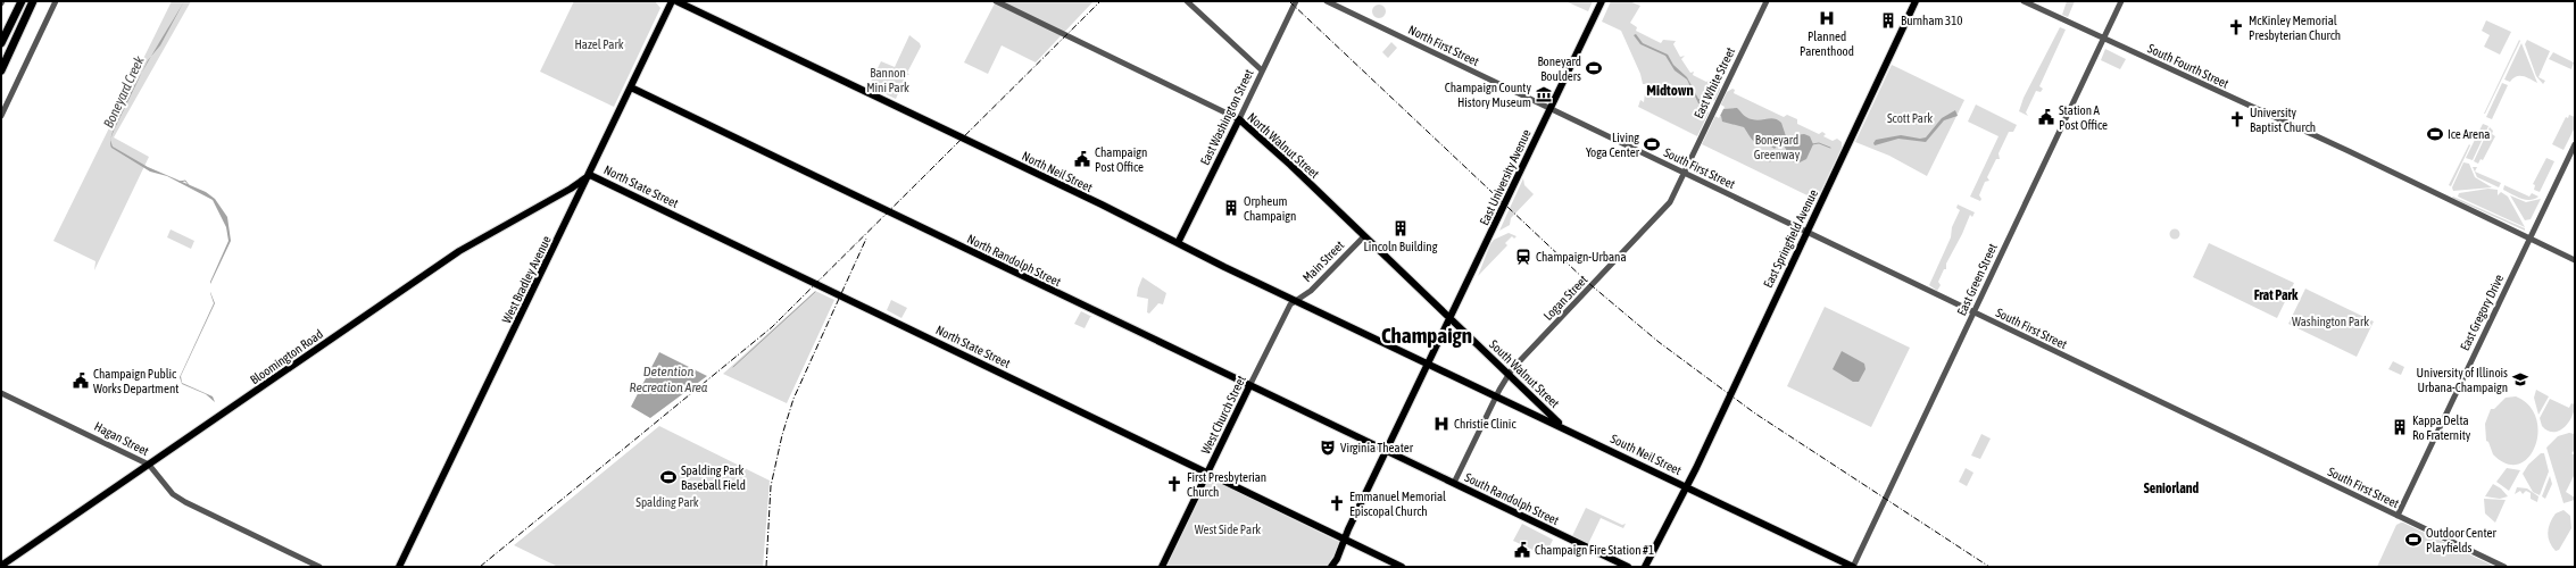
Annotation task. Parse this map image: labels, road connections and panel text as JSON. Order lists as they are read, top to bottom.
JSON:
{
  "streets": {
    "main road": [
      "East Washington Street",
      "North Walnut Street",
      "North Neil Street",
      "East University Avenue",
      "North State Street",
      "East Springfield Avenue",
      "North Randolph Street",
      "West Bradley Avenue",
      "Bloomington Road",
      "South Walnut Street",
      "West Church Street",
      "South Neil Street",
      "South Randolph Street"
    ],
    "street": [
      "North First Street",
      "South Fourth Street",
      "East White Street",
      "South First Street",
      "Main Street",
      "East Green Street",
      "Logan Street",
      "East Gregory Drive",
      "Hagan Street"
    ]
  },
  "crossings": [
    ["North First Street", "South First Street"],
    ["North First Street", "East University Avenue"],
    ["South Fourth Street", "East Green Street"],
    ["South Fourth Street", "East Gregory Drive"],
    ["East White Street", "South First Street"],
    ["East White Street", "Logan Street"],
    ["East Washington Street", "North Walnut Street"],
    ["East Washington Street", "North Neil Street"],
    ["North Walnut Street", "East University Avenue"],
    ["North Walnut Street", "Main Street"],
    ["North Walnut Street", "South Walnut Street"],
    ["South First Street", "East University Avenue"],
    ["South First Street", "East Springfield Avenue"],
    ["South First Street", "East Green Street"],
    ["South First Street", "Logan Street"],
    ["South First Street", "East Gregory Drive"],
    ["North Neil Street", "East University Avenue"],
    ["North Neil Street", "Main Street"],
    ["North Neil Street", "West Church Street"],
    ["North Neil Street", "South Neil Street"],
    ["East University Avenue", "North State Street"],
    ["East University Avenue", "North Randolph Street"],
    ["East University Avenue", "South Walnut Street"],
    ["East University Avenue", "South Neil Street"],
    ["East University Avenue", "South Randolph Street"],
    ["North State Street", "West Bradley Avenue"],
    ["North State Street", "Bloomington Road"],
    ["North State Street", "West Church Street"],
    ["East Springfield Avenue", "South Neil Street"],
    ["North Randolph Street", "West Bradley Avenue"],
    ["North Randolph Street", "West Church Street"],
    ["North Randolph Street", "South Randolph Street"],
    ["Main Street", "West Church Street"],
    ["West Bradley Avenue", "Bloomington Road"],
    ["East Green Street", "South Neil Street"],
    ["Logan Street", "South Walnut Street"],
    ["Logan Street", "South Neil Street"],
    ["Logan Street", "South Randolph Street"],
    ["Bloomington Road", "Hagan Street"],
    ["South Walnut Street", "South Neil Street"]
  ],
  "districts": [
    "Midtown",
    "Frat Park",
    "Champaign",
    "Seniorland"
  ],
  "water": ["Boneyard Creek", "Detention Recreation Area"],
  "parks": [
    "Hazel Park",
    "Bannon Mini Park",
    "Scott Park",
    "Boneyard Greenway",
    "Washington Park",
    "Spalding Park",
    "West Side Park"
  ],
  "places": {
    "hospital": ["Planned Parenthood", "Christie Clinic"],
    "building": [
      "Burnham 310",
      "Orpheum Champaign",
      "Lincoln Building",
      "Kappa Delta Ro Fraternity"
    ],
    "church": [
      "McKinley Memorial Presbyterian Church",
      "University Baptist Church",
      "First Presbyterian Church",
      "Emmanuel Memorial Episcopal Church"
    ],
    "sports": [
      "Boneyard Boulders",
      "Ice Arena",
      "Living Yoga Center",
      "Spalding Park Baseball Field",
      "Outdoor Center Playfields"
    ],
    "museum": ["Champaign County History Museum"],
    "public building": [
      "Station A Post Office",
      "Champaign Post Office",
      "Champaign Public Works Department",
      "Champaign Fire Station #1"
    ],
    "station": ["Champaign-Urbana"],
    "school or university": ["University of Illinois Urbana-Champaign"],
    "theatre": ["Virginia Theater"]
  }
}
